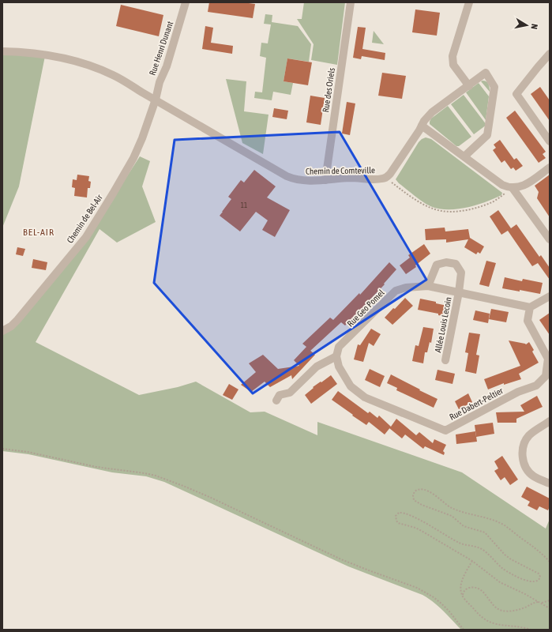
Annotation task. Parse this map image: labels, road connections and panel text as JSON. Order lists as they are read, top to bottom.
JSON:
{
  "streets": {
    "street": [
      "Rue Henri Dunant",
      "Rue des Oriels",
      "Chemin de Comteville",
      "Chemin de Bel-Air",
      "Rue Geo Pomel",
      "Allée Louis Lecoin",
      "Rue Dabert-Peltier"
    ]
  },
  "crossings": [
    ["Rue Henri Dunant", "Chemin de Comteville"],
    ["Rue Henri Dunant", "Chemin de Bel-Air"],
    ["Rue des Oriels", "Chemin de Comteville"],
    ["Chemin de Comteville", "Chemin de Bel-Air"],
    ["Rue Geo Pomel", "Allée Louis Lecoin"],
    ["Rue Geo Pomel", "Rue Dabert-Peltier"]
  ],
  "districts": ["BEL-AIR"],
  "house_numbers": ["11"],
  "north": "right"
}
